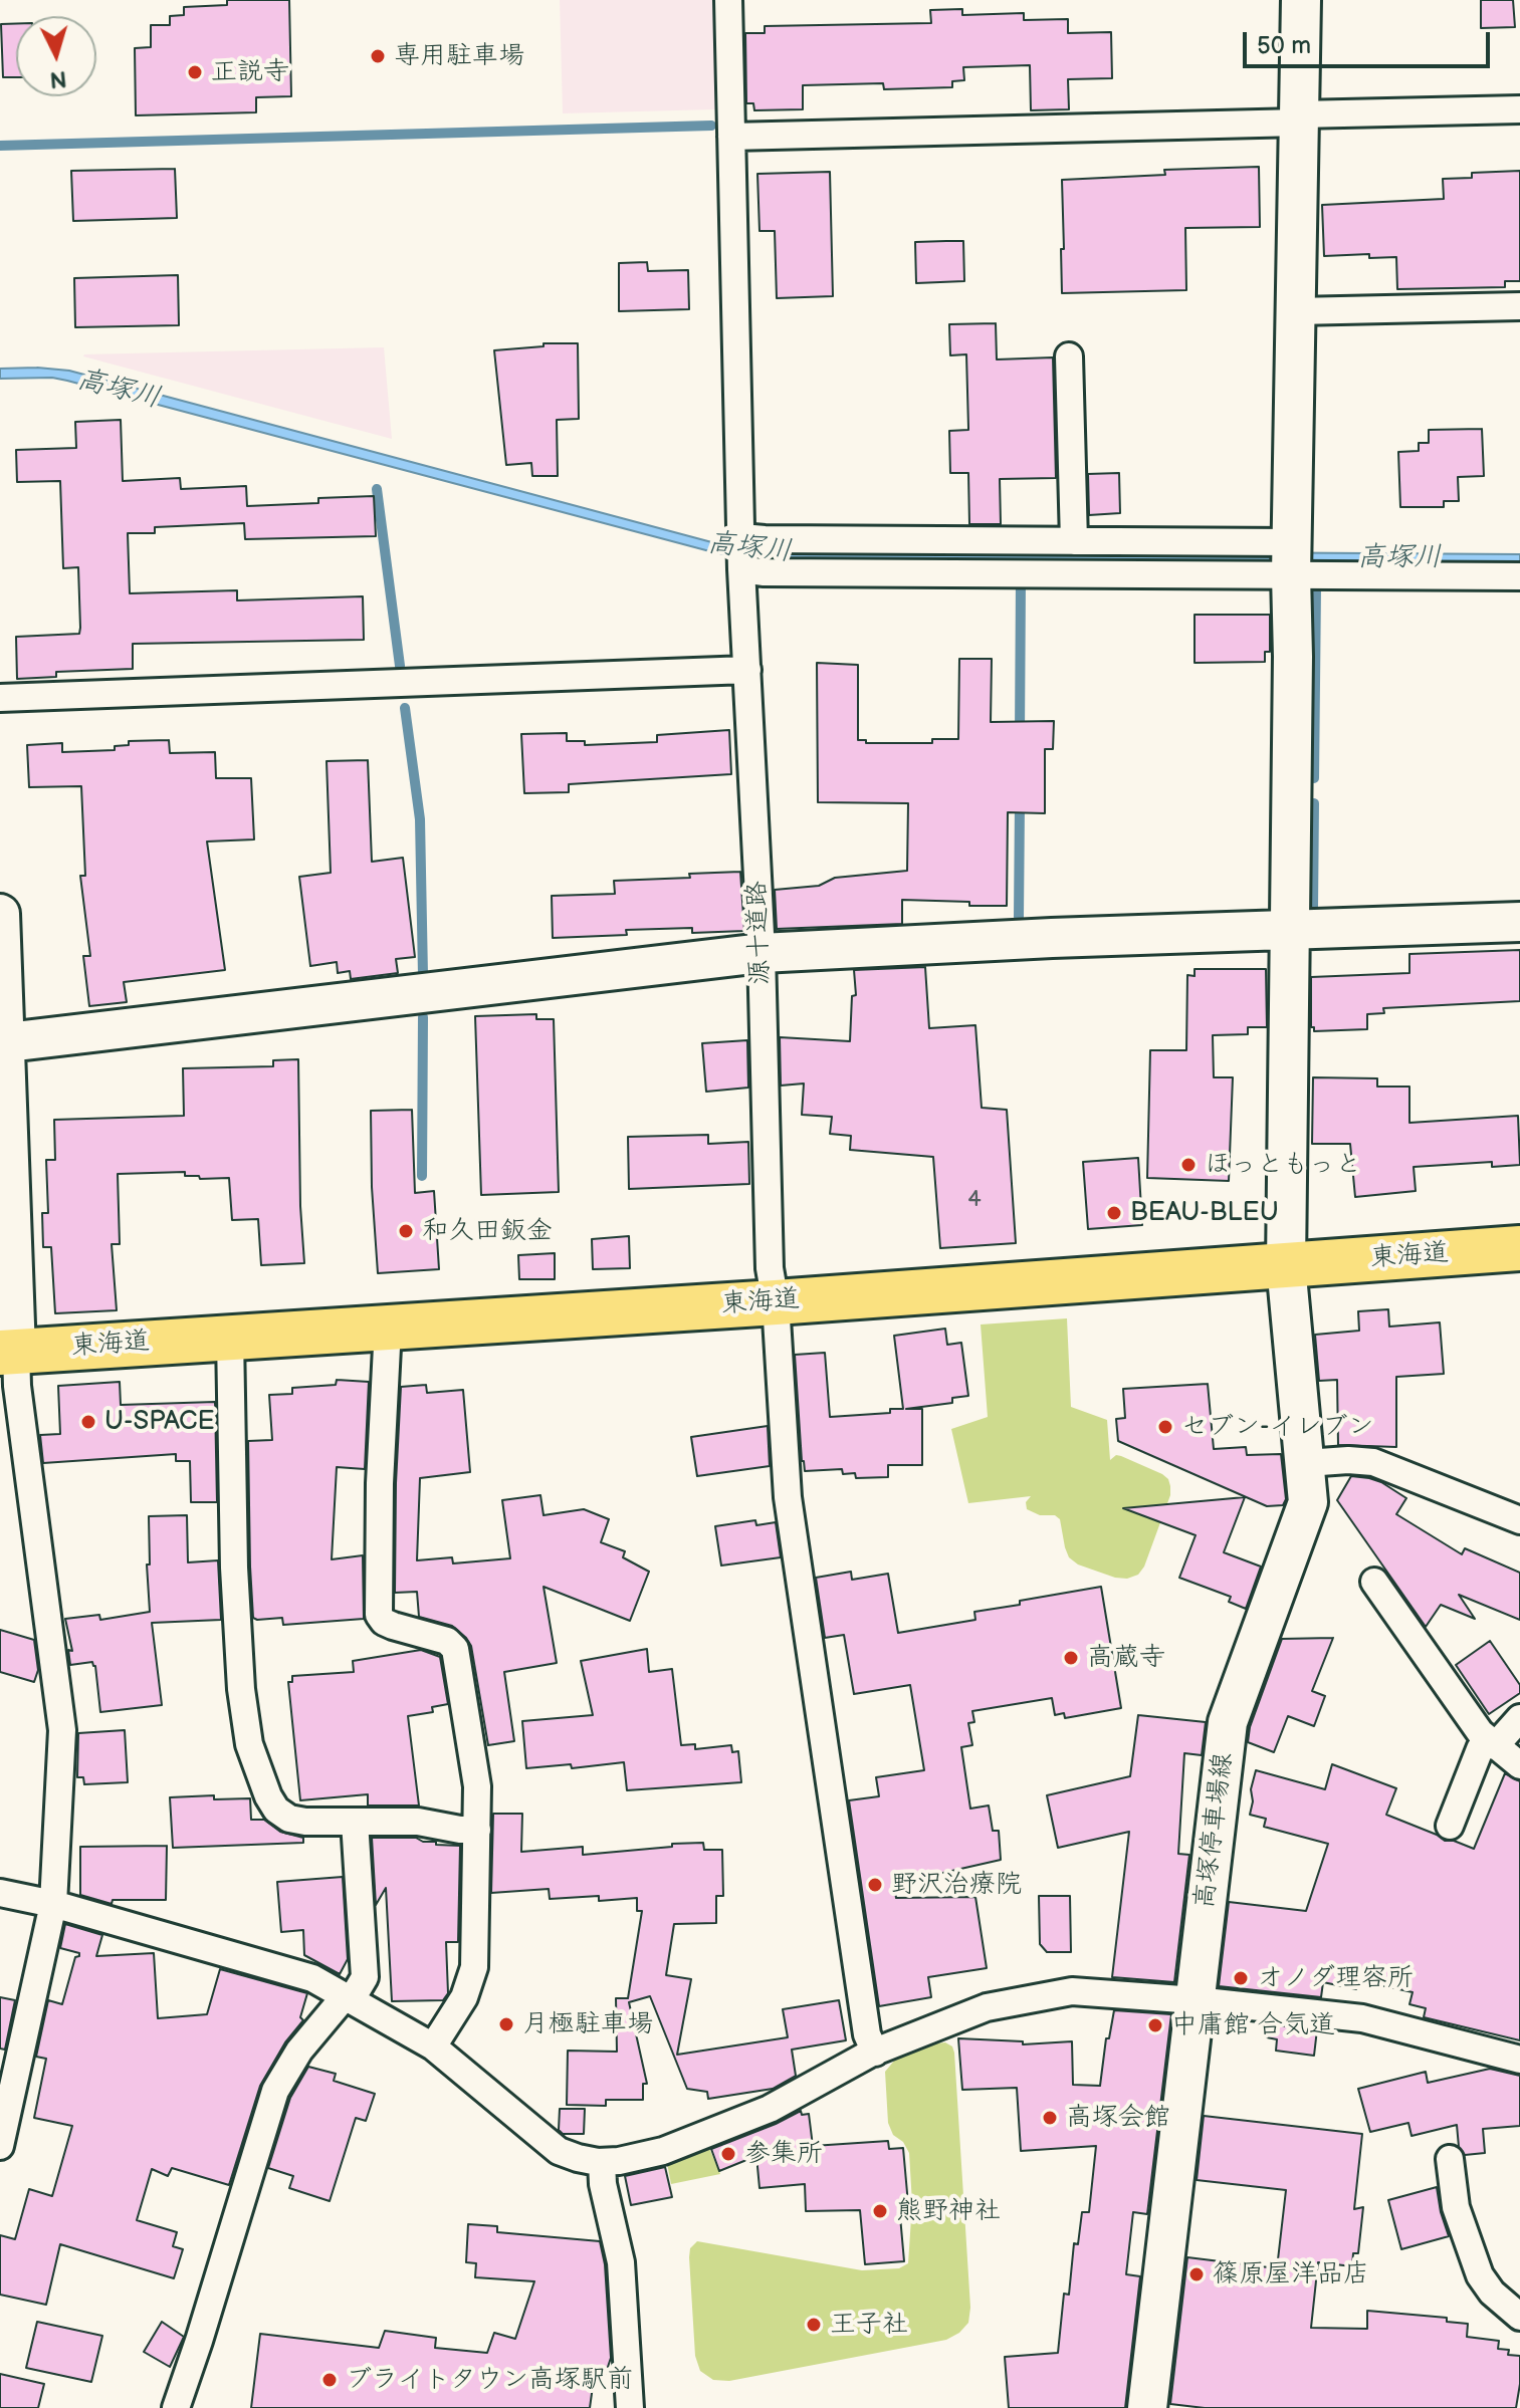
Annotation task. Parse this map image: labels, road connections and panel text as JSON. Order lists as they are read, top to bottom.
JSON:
{
  "streets": {
    "highway": ["東海道"],
    "street": ["源十道路", "高塚停車場線"]
  },
  "crossings": [
    ["源十道路", "東海道"],
    ["東海道", "高塚停車場線"]
  ],
  "water": ["高塚川"],
  "places": [
    "専用駐車場",
    "正説寺",
    "ほっともっと",
    "BEAU-BLEU",
    "和久田鈑金",
    "U-SPACE",
    "セブン-イレブン",
    "高蔵寺",
    "野沢治療院",
    "オノダ理容所",
    "月極駐車場",
    "中庸館 合気道",
    "高塚会館",
    "参集所",
    "熊野神社",
    "篠原屋洋品店",
    "王子社",
    "ブライトタウン高塚駅前"
  ],
  "house_numbers": ["4"],
  "scale_bar": "50 m",
  "north": "bottom"
}
